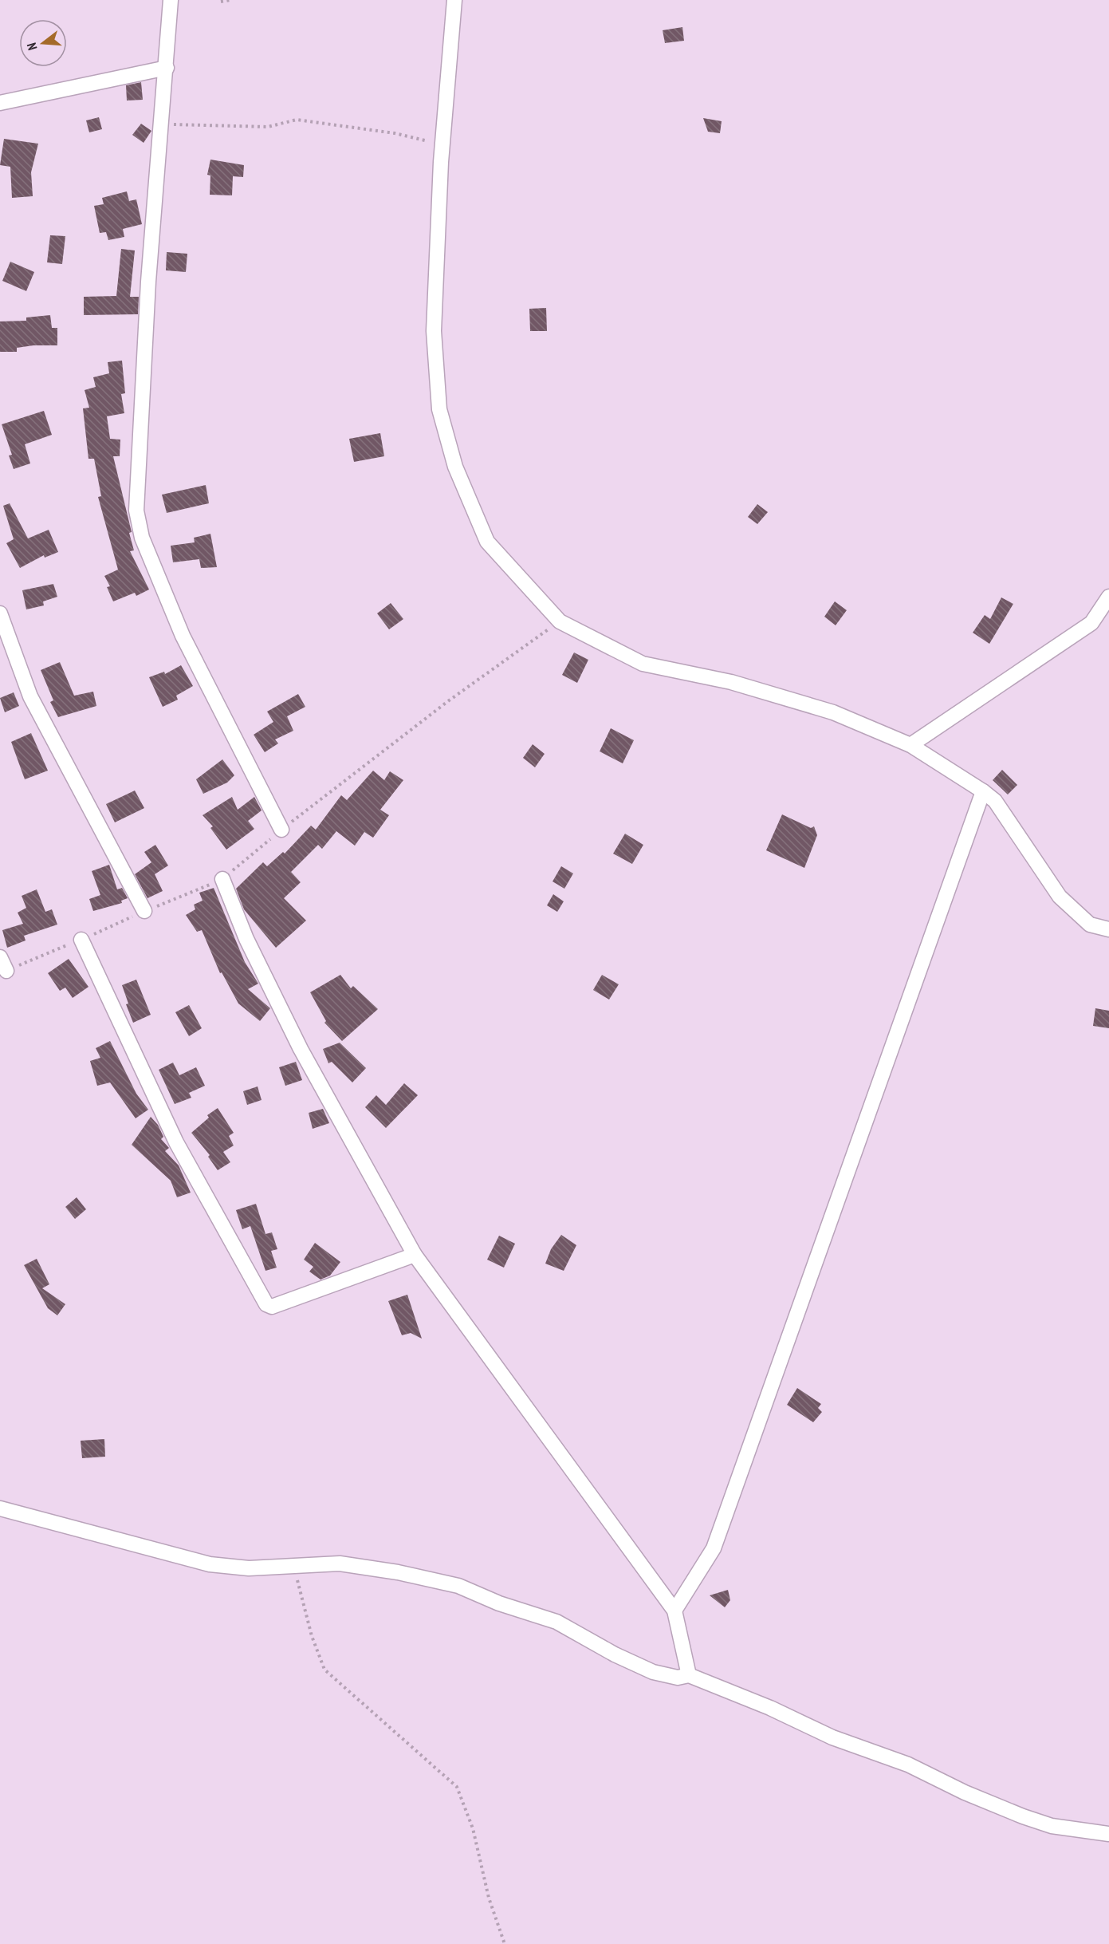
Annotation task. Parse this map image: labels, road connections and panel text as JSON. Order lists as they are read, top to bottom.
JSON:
{
  "north": "left"
}
